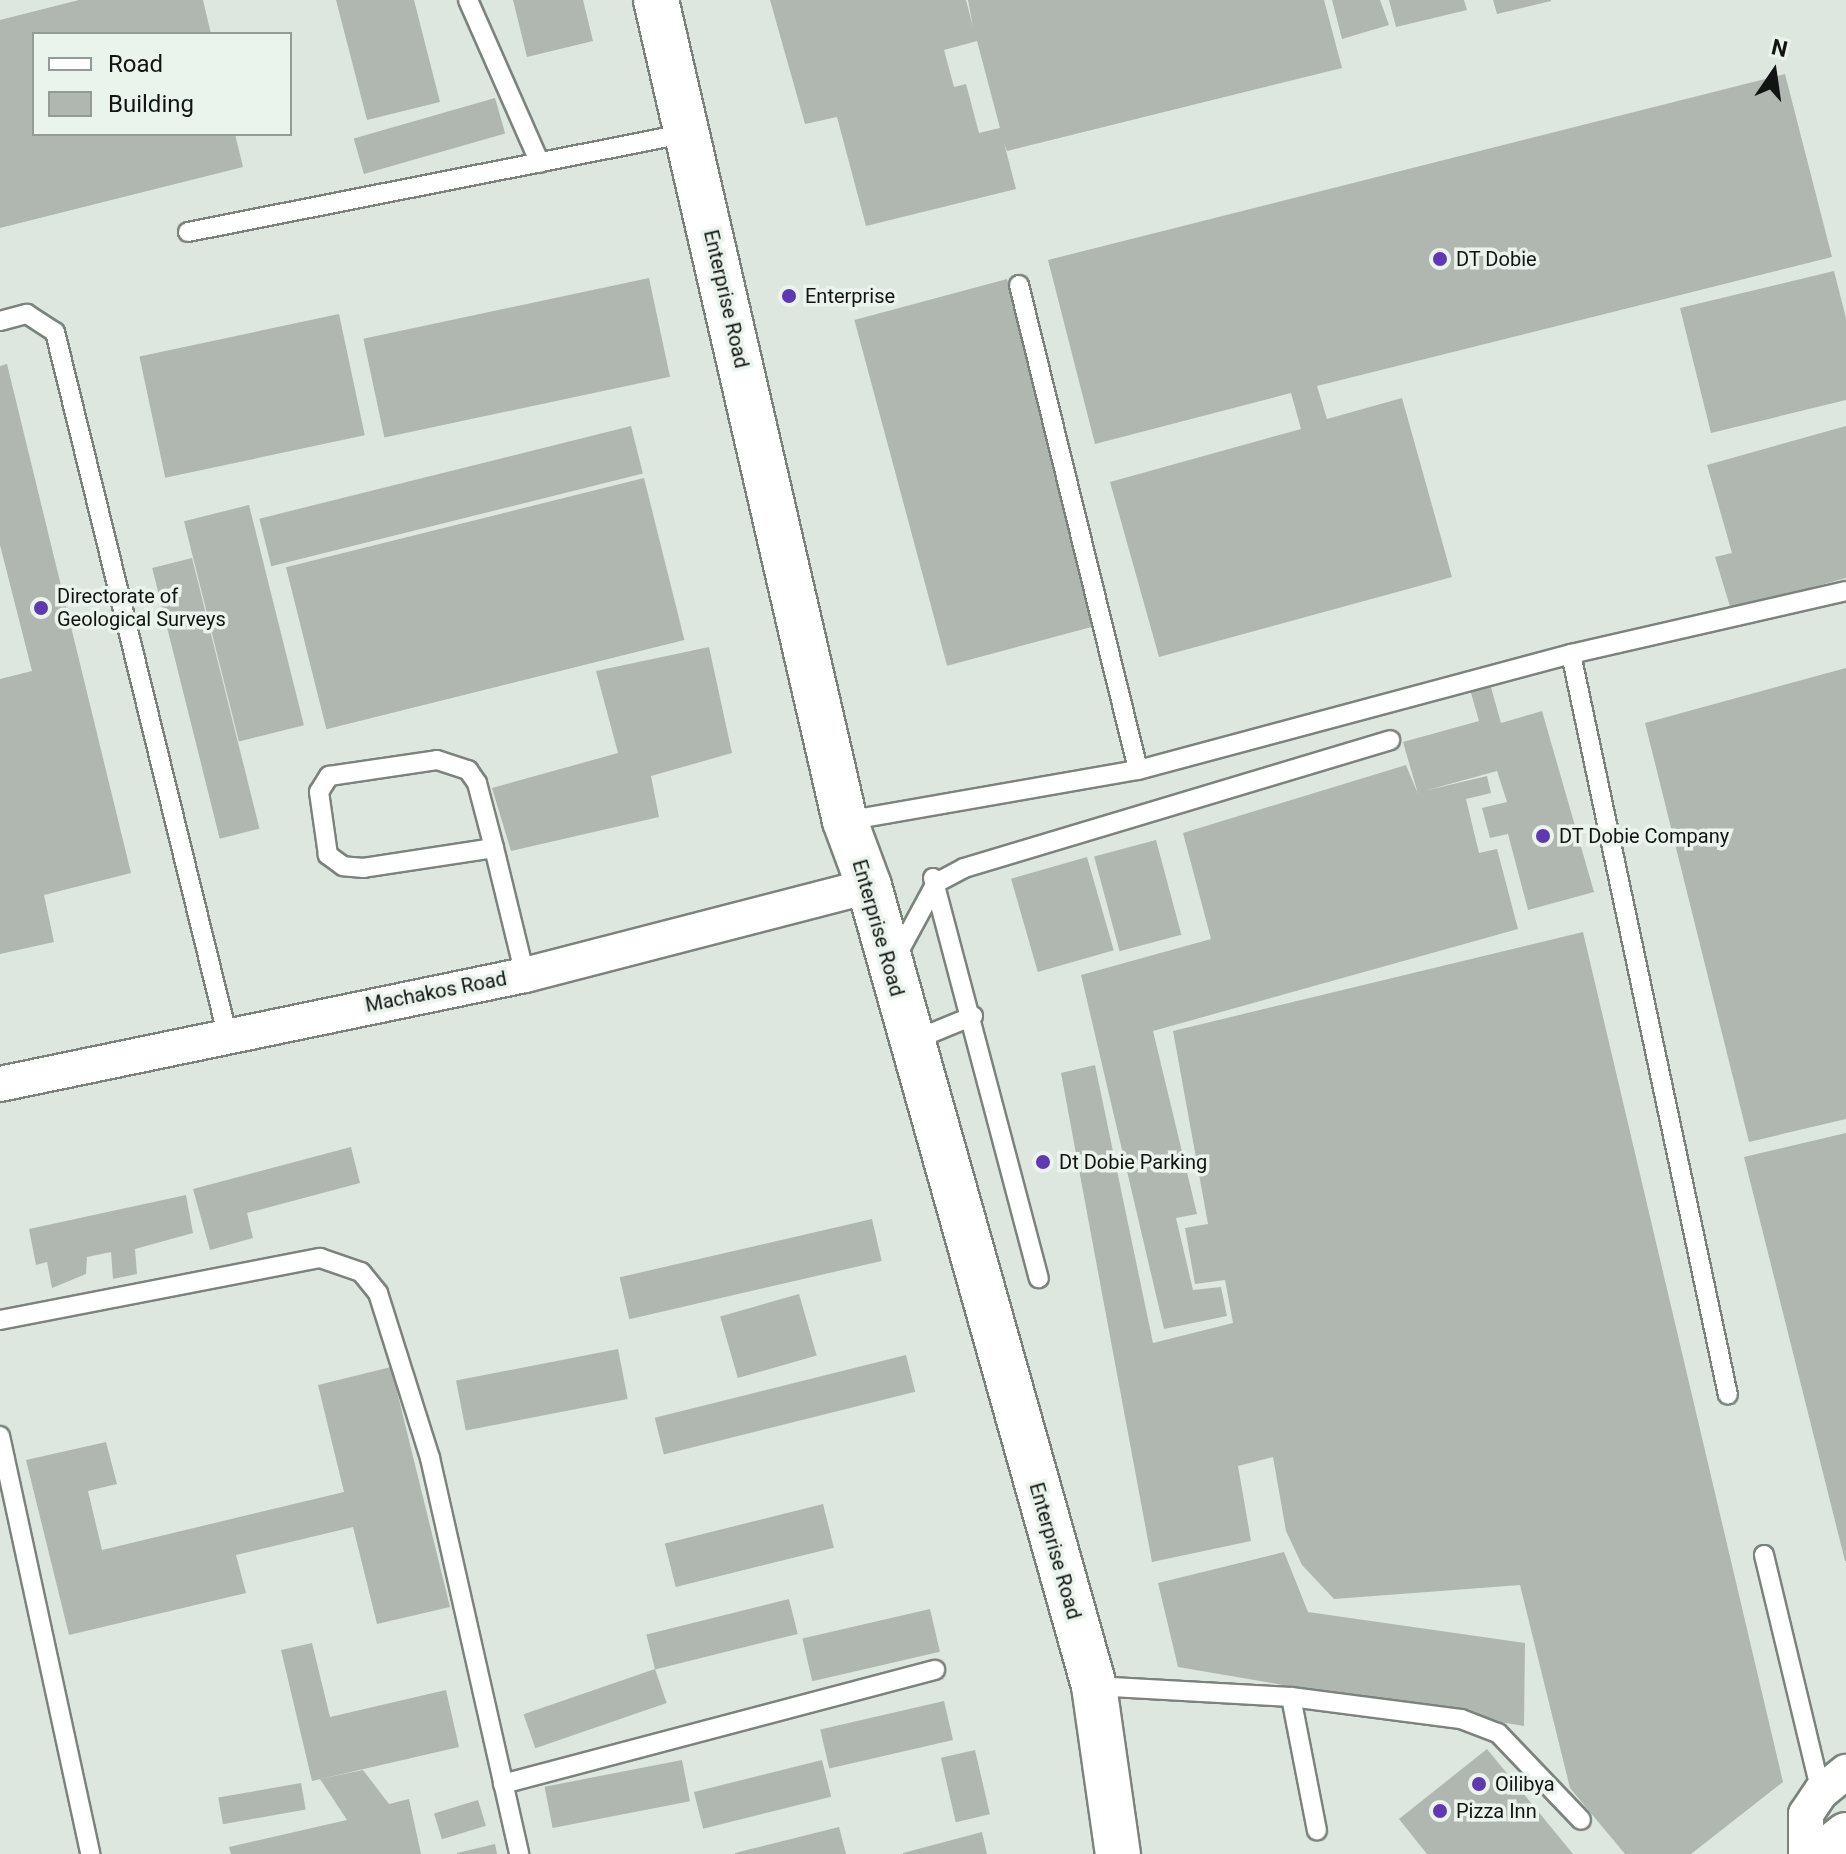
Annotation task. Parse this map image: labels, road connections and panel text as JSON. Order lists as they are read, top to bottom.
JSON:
{
  "streets": {
    "main road": ["Enterprise Road"],
    "street": ["Machakos Road"]
  },
  "crossings": [
    ["Enterprise Road", "Machakos Road"]
  ],
  "places": [
    "DT Dobie",
    "Enterprise",
    "Directorate of Geological Surveys",
    "DT Dobie Company",
    "Dt Dobie Parking",
    "Oilibya",
    "Pizza Inn"
  ],
  "legend": ["Road", "Building"],
  "north": "top"
}
